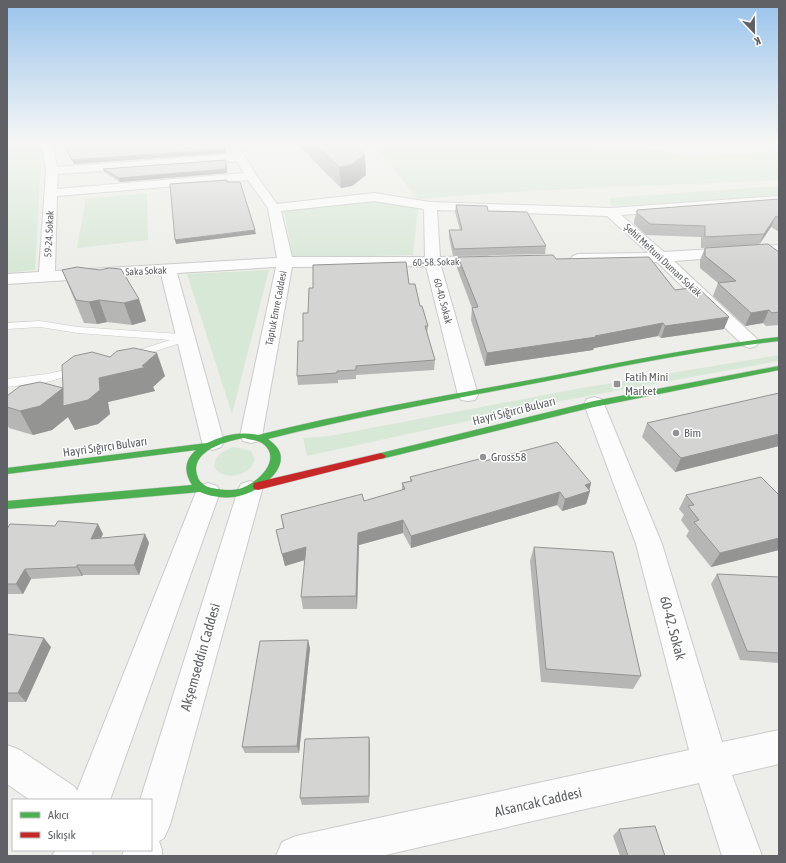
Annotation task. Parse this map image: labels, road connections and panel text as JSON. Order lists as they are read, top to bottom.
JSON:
{
  "streets": {
    "street": [
      "59-24. Sokak",
      "Şehit Meftuni Duman Sokak",
      "60-58. Sokak",
      "Saka Sokak",
      "60-40. Sokak",
      "Taptuk Emre Caddesi",
      "Hayri Sığırcı Bulvarı",
      "60-42. Sokak",
      "Akşemseddin Caddesi",
      "Alsancak Caddesi"
    ]
  },
  "crossings": [
    ["59-24. Sokak", "Saka Sokak"],
    ["Şehit Meftuni Duman Sokak", "Hayri Sığırcı Bulvarı"],
    ["60-58. Sokak", "Saka Sokak"],
    ["60-58. Sokak", "60-40. Sokak"],
    ["60-58. Sokak", "Taptuk Emre Caddesi"],
    ["Saka Sokak", "Taptuk Emre Caddesi"],
    ["60-40. Sokak", "Hayri Sığırcı Bulvarı"],
    ["Taptuk Emre Caddesi", "Hayri Sığırcı Bulvarı"],
    ["Taptuk Emre Caddesi", "Akşemseddin Caddesi"],
    ["Hayri Sığırcı Bulvarı", "60-42. Sokak"],
    ["Hayri Sığırcı Bulvarı", "Akşemseddin Caddesi"],
    ["60-42. Sokak", "Alsancak Caddesi"]
  ],
  "places": {
    "transit": ["Fatih Mini Market"],
    "other": ["Bim", "Gross58"]
  },
  "legend": ["Akıcı", "Sıkışık"],
  "north": "bottom"
}
